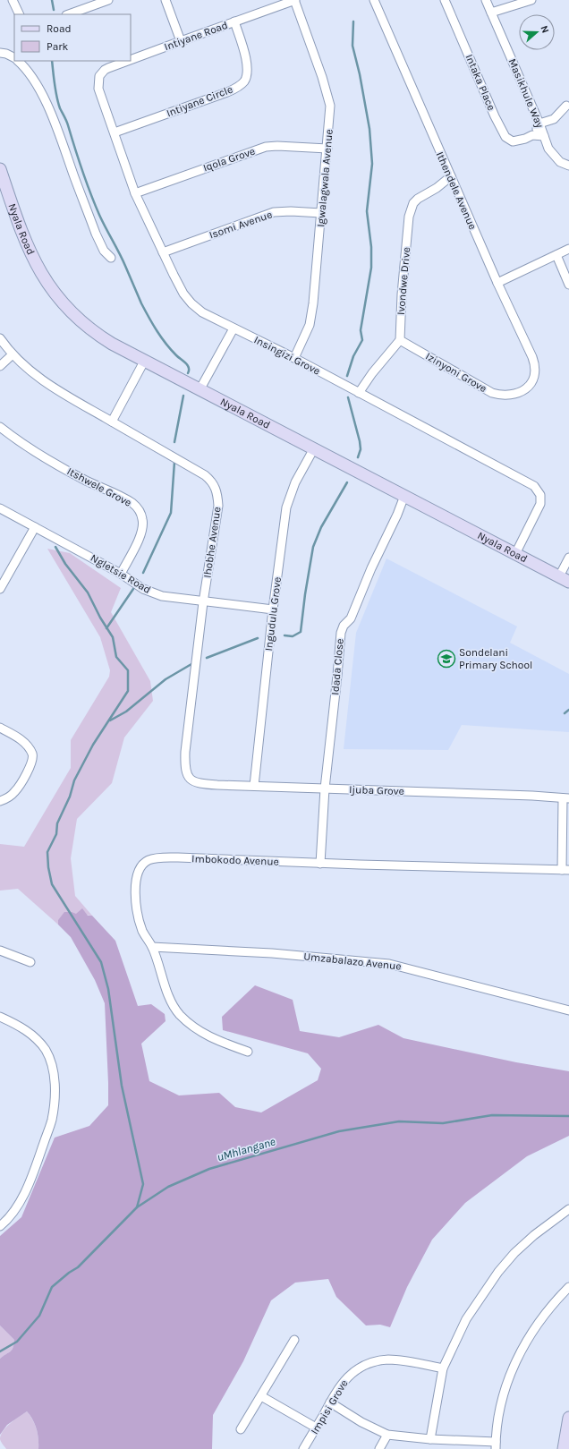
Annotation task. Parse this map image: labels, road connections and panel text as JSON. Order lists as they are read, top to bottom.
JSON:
{
  "streets": {
    "street": [
      "Intiyane Road",
      "Intaka Place",
      "Masikhule Way",
      "Intiyane Circle",
      "Iqola Grove",
      "Igwalagwala Avenue",
      "Ithendele Avenue",
      "Isomi Avenue",
      "Nyala Road",
      "Ivondwe Drive",
      "Insingizi Grove",
      "Izinyoni Grove",
      "Itshwele Grove",
      "Ihobhe Avenue",
      "Ngletsie Road",
      "Ingudulu Grove",
      "Idada Close",
      "Ijuba Grove",
      "Imbokodo Avenue",
      "Umzabalazo Avenue",
      "Impisi Grove"
    ]
  },
  "crossings": [
    ["Intiyane Road", "Intiyane Circle"],
    ["Intiyane Road", "Igwalagwala Avenue"],
    ["Intiyane Road", "Insingizi Grove"],
    ["Intaka Place", "Masikhule Way"],
    ["Intiyane Circle", "Insingizi Grove"],
    ["Iqola Grove", "Igwalagwala Avenue"],
    ["Iqola Grove", "Insingizi Grove"],
    ["Igwalagwala Avenue", "Isomi Avenue"],
    ["Igwalagwala Avenue", "Insingizi Grove"],
    ["Ithendele Avenue", "Ivondwe Drive"],
    ["Ithendele Avenue", "Izinyoni Grove"],
    ["Isomi Avenue", "Insingizi Grove"],
    ["Nyala Road", "Insingizi Grove"],
    ["Nyala Road", "Ingudulu Grove"],
    ["Nyala Road", "Idada Close"],
    ["Ivondwe Drive", "Izinyoni Grove"],
    ["Itshwele Grove", "Ngletsie Road"],
    ["Ihobhe Avenue", "Ngletsie Road"],
    ["Ihobhe Avenue", "Ijuba Grove"],
    ["Ngletsie Road", "Ingudulu Grove"],
    ["Ingudulu Grove", "Ijuba Grove"],
    ["Idada Close", "Ijuba Grove"],
    ["Idada Close", "Imbokodo Avenue"],
    ["Imbokodo Avenue", "Umzabalazo Avenue"]
  ],
  "water": ["uMhlangane"],
  "places": {
    "school or university": ["Sondelani Primary School"]
  },
  "legend": ["Road", "Park"],
  "north": "right"
}
